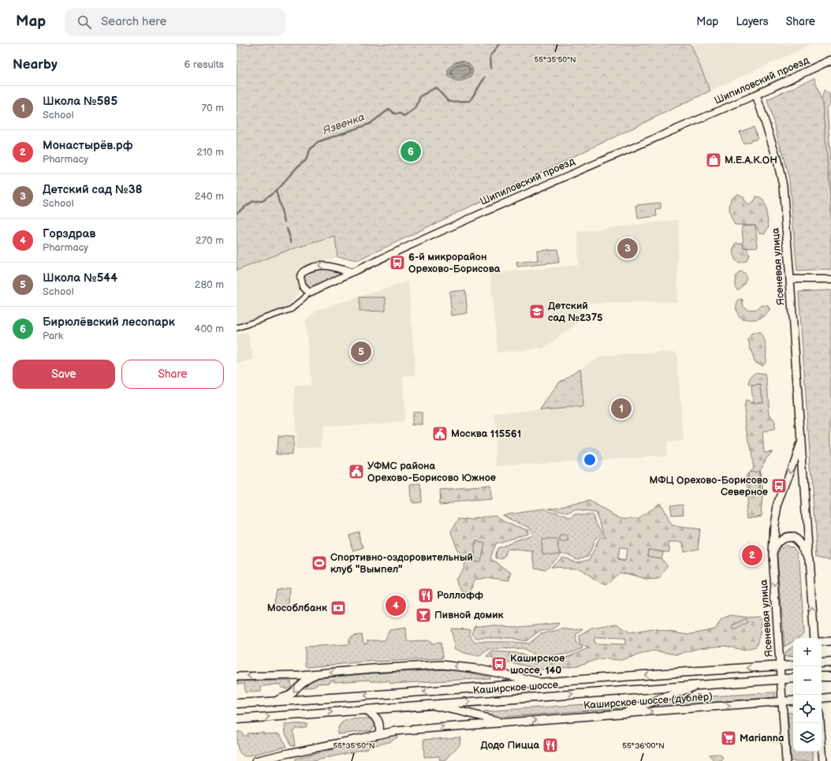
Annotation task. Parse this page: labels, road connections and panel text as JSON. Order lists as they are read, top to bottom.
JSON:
{
  "streets": {
    "main road": [
      "Шипиловский проезд",
      "Ясеневая улица",
      "Каширское шоссе",
      "Каширское шоссе (дублёр)"
    ]
  },
  "crossings": [
    ["Шипиловский проезд", "Ясеневая улица"],
    ["Ясеневая улица", "Каширское шоссе"],
    ["Ясеневая улица", "Каширское шоссе (дублёр)"]
  ],
  "water": ["Язвенка"],
  "places": {
    "shop": ["М.Е.А.К.ОН"],
    "bus stop": ["6-й микрорайон Орехово-Борисова", "МФЦ Орехово-Борисово Северное", "Каширское шоссе, 140"],
    "school or university": ["Детский сад №2375"],
    "public building": ["Москва 115561", "УФМС района Орехово-Борисово Южное"],
    "sports": ["Спортивно-оздоровительный клуб \"Вымпел\""],
    "restaurant": ["Роллофф", "Додо Пицца"],
    "bank": ["Мособлбанк"],
    "bar": ["Пивной домик"],
    "supermarket": ["Marianna"]
  },
  "page": {
    "header": "Map",
    "search": "Search here",
    "nav": ["Map", "Layers", "Share"],
    "heading": ["Nearby", "6 results"],
    "list": [
      {
        "mark": "1",
        "name": "Школа №585",
        "note": "School",
        "value": "70 m"
      },
      {
        "mark": "2",
        "name": "Монастырёв.рф",
        "note": "Pharmacy",
        "value": "210 m"
      },
      {
        "mark": "3",
        "name": "Детский сад №38",
        "note": "School",
        "value": "240 m"
      },
      {
        "mark": "4",
        "name": "Горздрав",
        "note": "Pharmacy",
        "value": "270 m"
      },
      {
        "mark": "5",
        "name": "Школа №544",
        "note": "School",
        "value": "280 m"
      },
      {
        "mark": "6",
        "name": "Бирюлёвский лесопарк",
        "note": "Park",
        "value": "400 m"
      }
    ],
    "pins": [
      "6",
      "3",
      "5",
      "1",
      "2",
      "4"
    ],
    "buttons": ["Save", "Share"],
    "map_buttons": ["+", "−"]
  },
  "coordinates": ["55°35'50\"N", "55°36'00\"N"]
}
